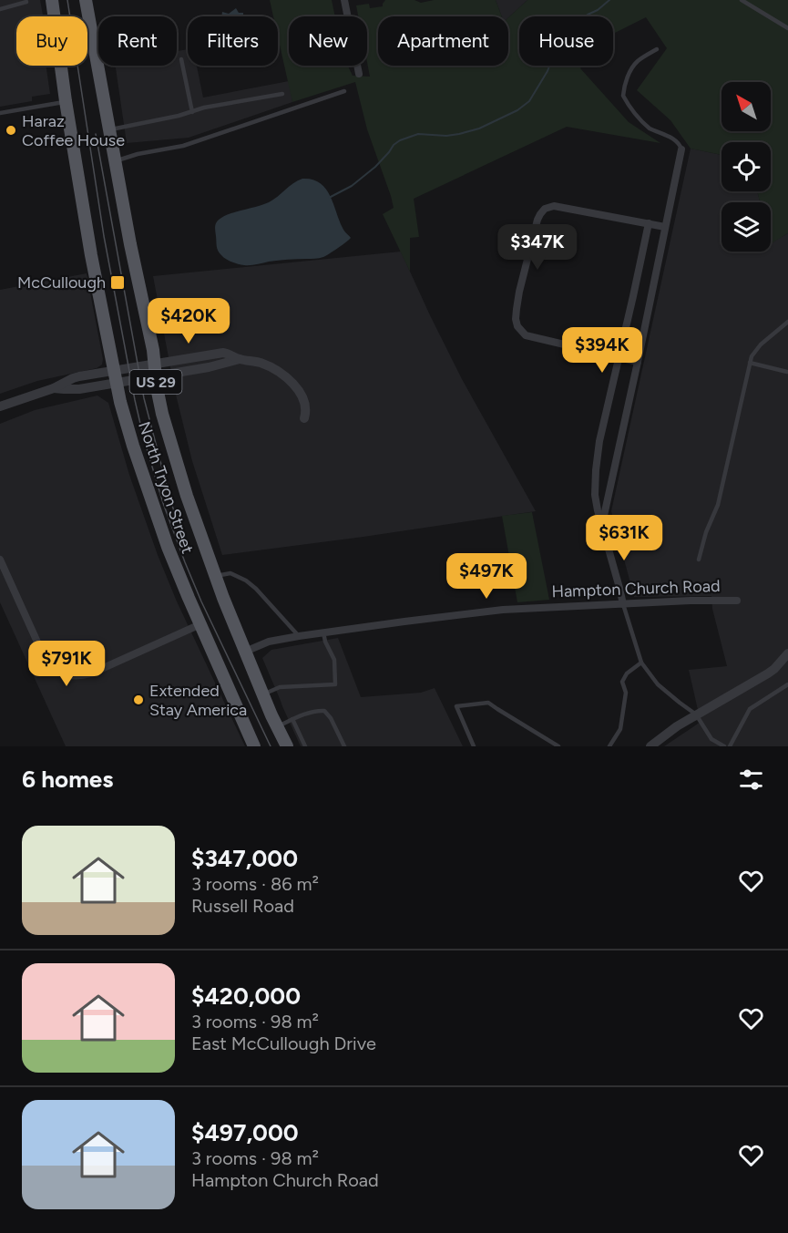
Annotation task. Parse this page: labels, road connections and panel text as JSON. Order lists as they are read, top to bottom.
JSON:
{
  "streets": {
    "main road": ["US 29", "North Tryon Street"],
    "street": ["Hampton Church Road"]
  },
  "crossings": [
    ["North Tryon Street", "Hampton Church Road"]
  ],
  "places": {
    "other": ["Haraz Coffee House", "Extended Stay America"],
    "transit": ["McCullough"]
  },
  "north": "top left",
  "page": {
    "chip": [
      "Buy",
      "Rent",
      "Filters",
      "New",
      "Apartment",
      "House"
    ],
    "price": [
      "$347K",
      "$420K",
      "$394K",
      "$631K",
      "$497K",
      "$791K"
    ],
    "heading": "6 homes",
    "list": [
      {
        "name": "$347,000",
        "note": "3 rooms · 86 m² · Russell Road"
      },
      {
        "name": "$420,000",
        "note": "3 rooms · 98 m² · East McCullough Drive"
      },
      {
        "name": "$497,000",
        "note": "3 rooms · 98 m² · Hampton Church Road"
      }
    ]
  }
}
